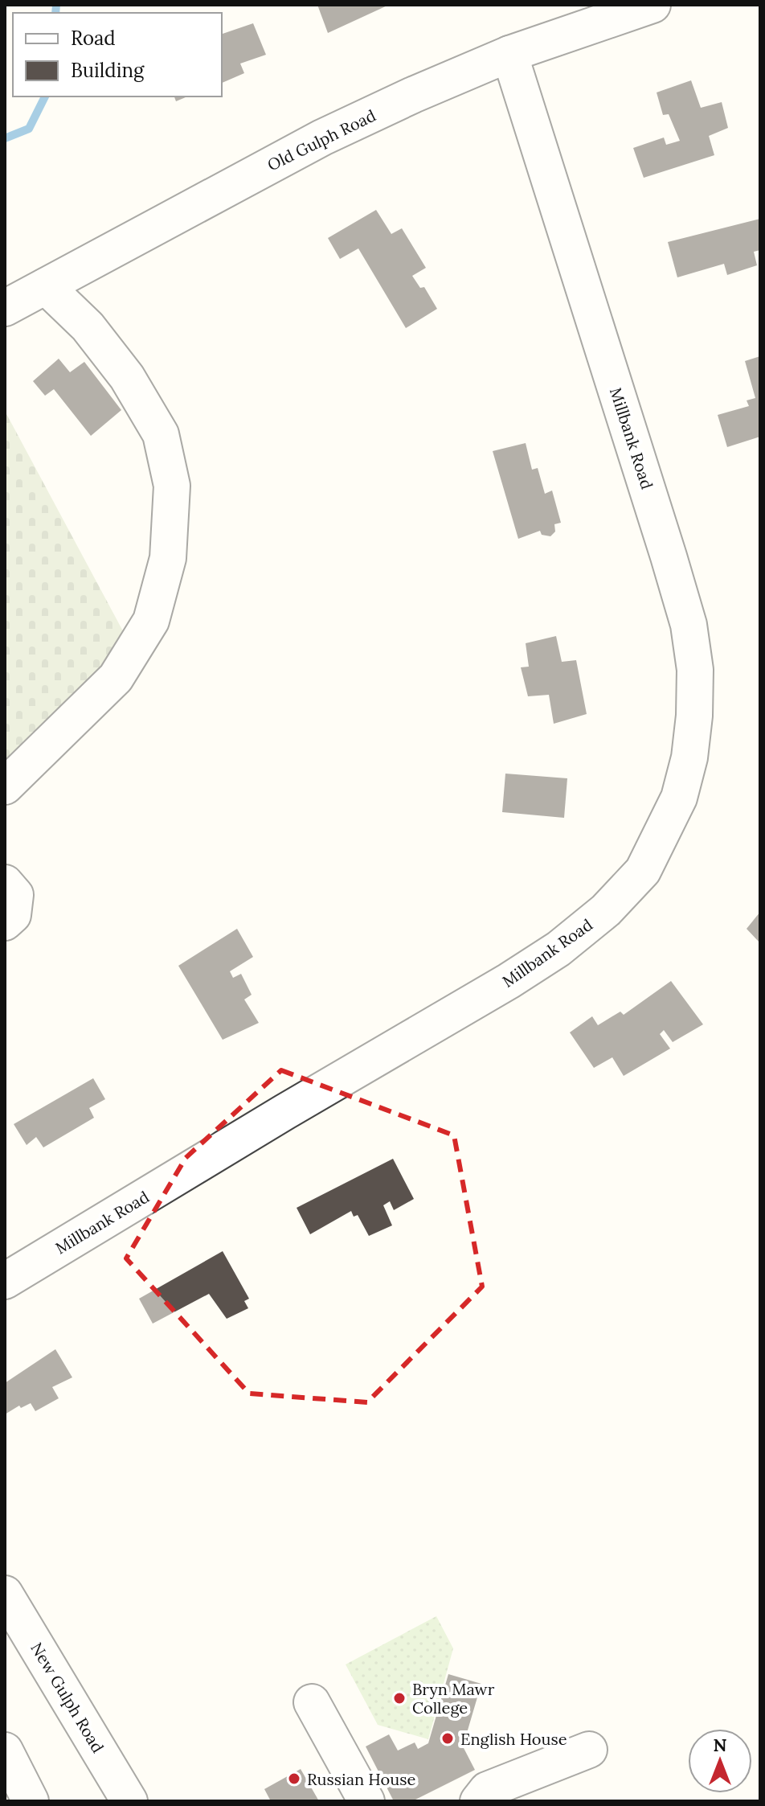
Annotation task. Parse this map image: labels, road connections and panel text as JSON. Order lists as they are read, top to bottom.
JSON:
{
  "streets": {
    "street": ["Old Gulph Road", "Millbank Road", "New Gulph Road"]
  },
  "crossings": [
    ["Old Gulph Road", "Millbank Road"]
  ],
  "places": ["Bryn Mawr College", "English House", "Russian House"],
  "legend": ["Road", "Building"],
  "north": "top"
}
